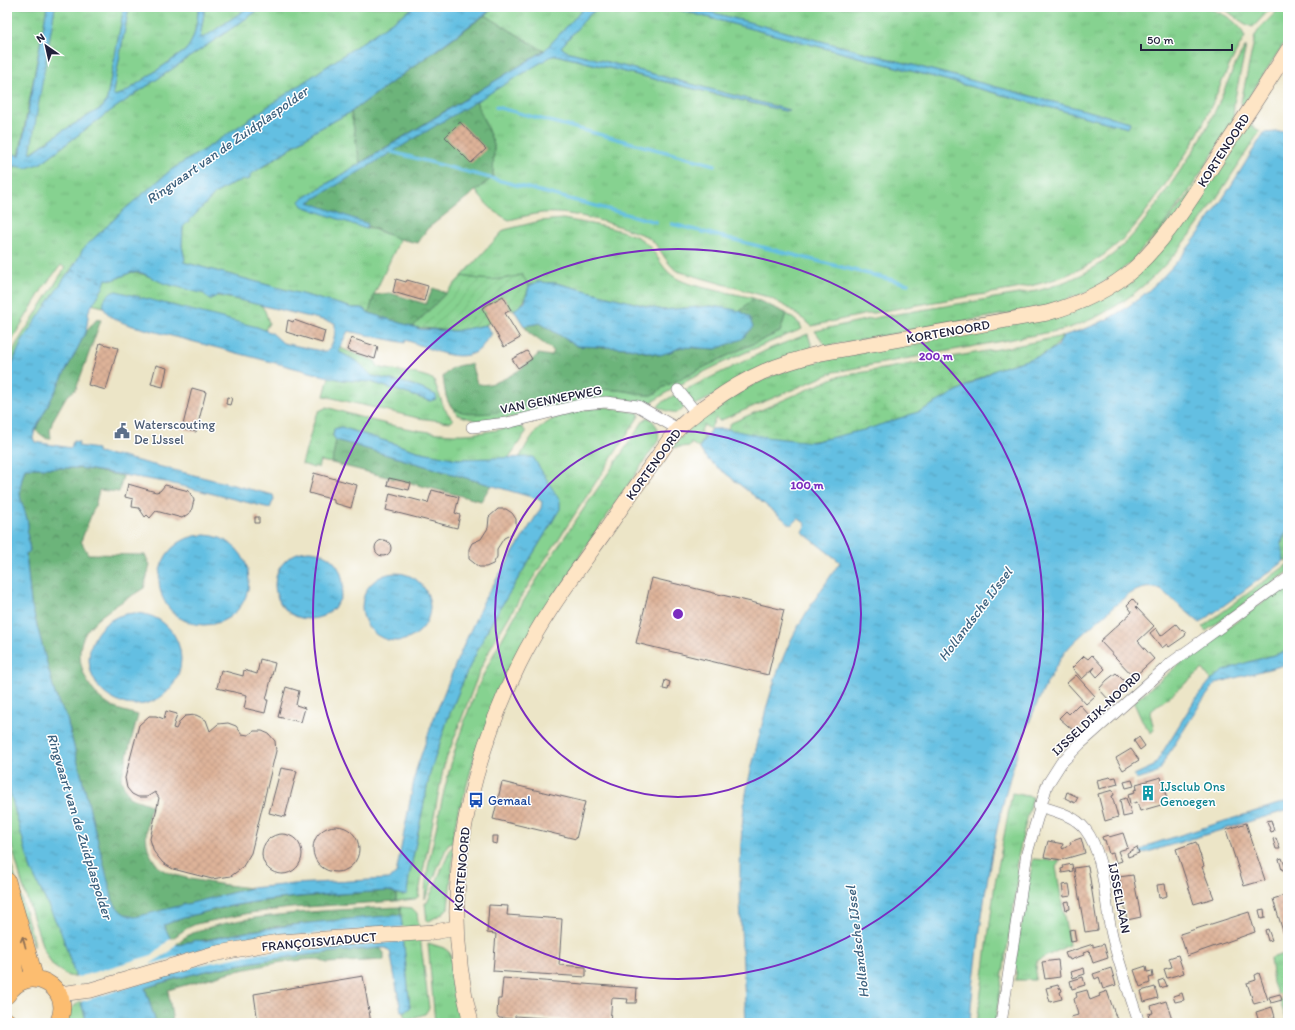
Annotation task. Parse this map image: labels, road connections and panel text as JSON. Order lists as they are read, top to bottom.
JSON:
{
  "streets": {
    "street": [
      "KORTENOORD",
      "VAN GENNEPWEG",
      "IJSSELDIJK-NOORD",
      "IJSSELLAAN",
      "FRANÇOISVIADUCT"
    ]
  },
  "crossings": [
    ["KORTENOORD", "VAN GENNEPWEG"],
    ["KORTENOORD", "FRANÇOISVIADUCT"],
    ["IJSSELDIJK-NOORD", "IJSSELLAAN"]
  ],
  "water": ["Ringvaart van de Zuidplaspolder", "Hollandsche IJssel"],
  "places": {
    "public building": ["Waterscouting De IJssel"],
    "building": ["IJsclub Ons Genoegen"],
    "bus stop": ["Gemaal"]
  },
  "scale_bar": "50 m",
  "north": "top left",
  "rings": ["200 m", "100 m"]
}
